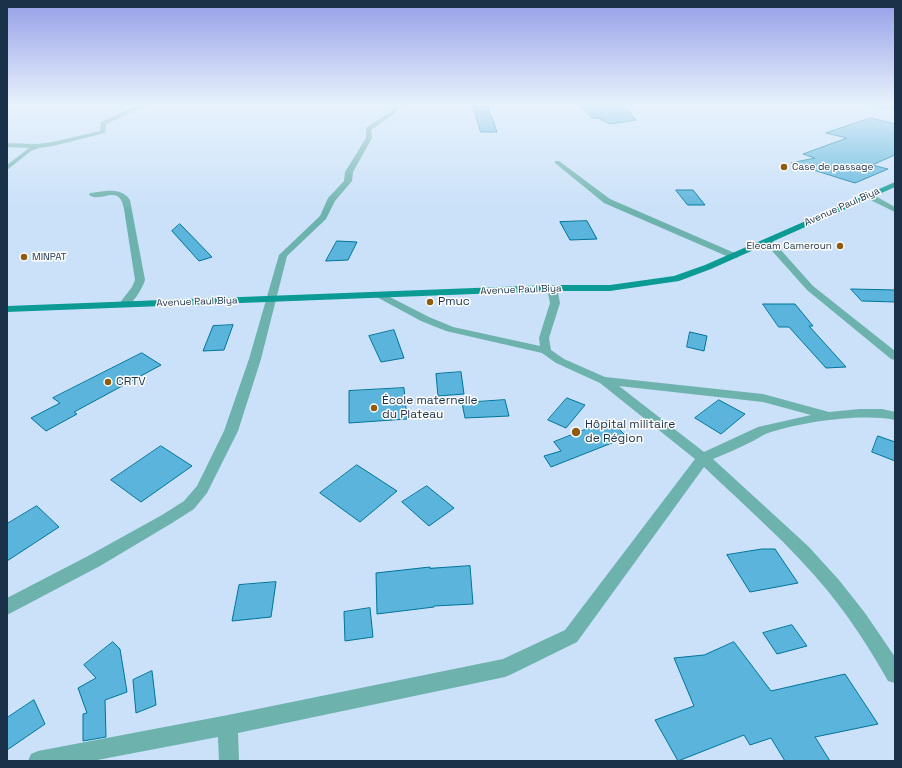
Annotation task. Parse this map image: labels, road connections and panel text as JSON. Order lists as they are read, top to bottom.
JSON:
{
  "streets": {
    "main road": ["Avenue Paul Biya"]
  },
  "places": [
    "Case de passage",
    "Elecam Cameroun",
    "MINPAT",
    "Pmuc",
    "CRTV",
    "École maternelle du Plateau",
    "Hôpital militaire de Région"
  ]
}
